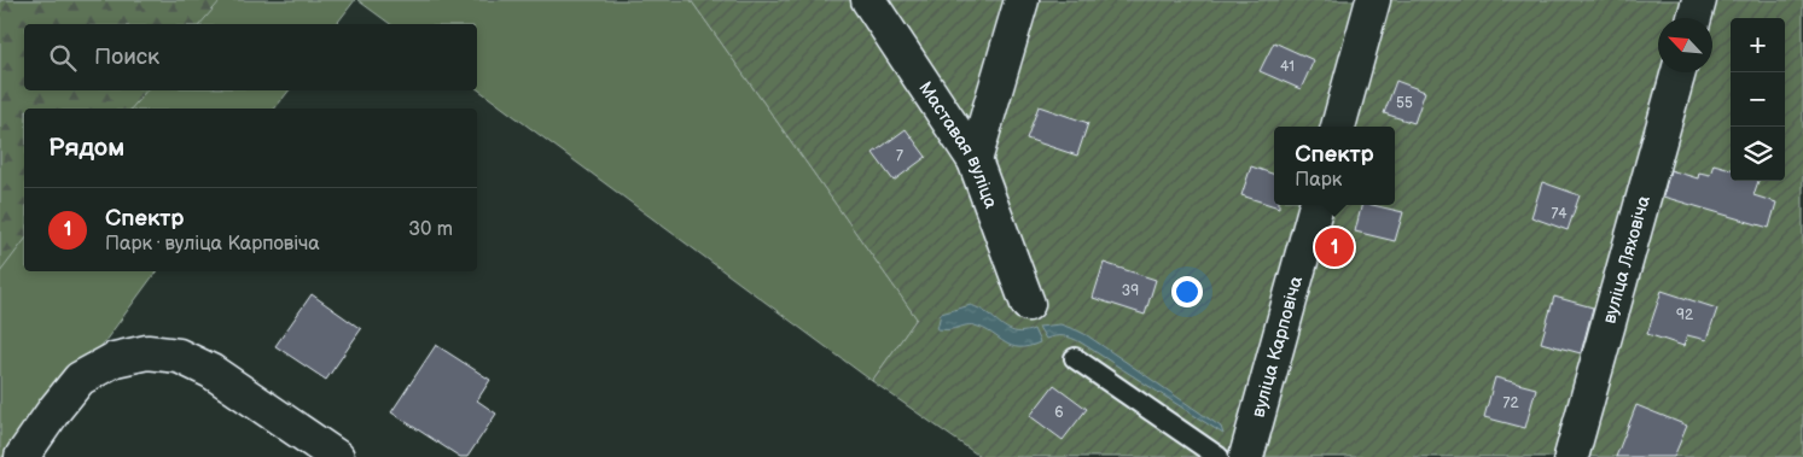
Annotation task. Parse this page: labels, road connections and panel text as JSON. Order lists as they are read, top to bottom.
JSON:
{
  "streets": {
    "street": ["Маставая вуліца", "вуліца Ляховіча", "вуліца Карповіча"]
  },
  "house_numbers": [
    "41",
    "55",
    "7",
    "74",
    "39",
    "92",
    "72",
    "6"
  ],
  "north": "top left",
  "page": {
    "map_buttons": ["+", "−"],
    "search": "Поиск",
    "heading": "Рядом",
    "popup": ["Спектр", "Парк"],
    "list": [
      {
        "mark": "1",
        "name": "Спектр",
        "note": "Парк · вуліца Карповіча",
        "value": "30 m"
      }
    ],
    "pins": "1"
  }
}
